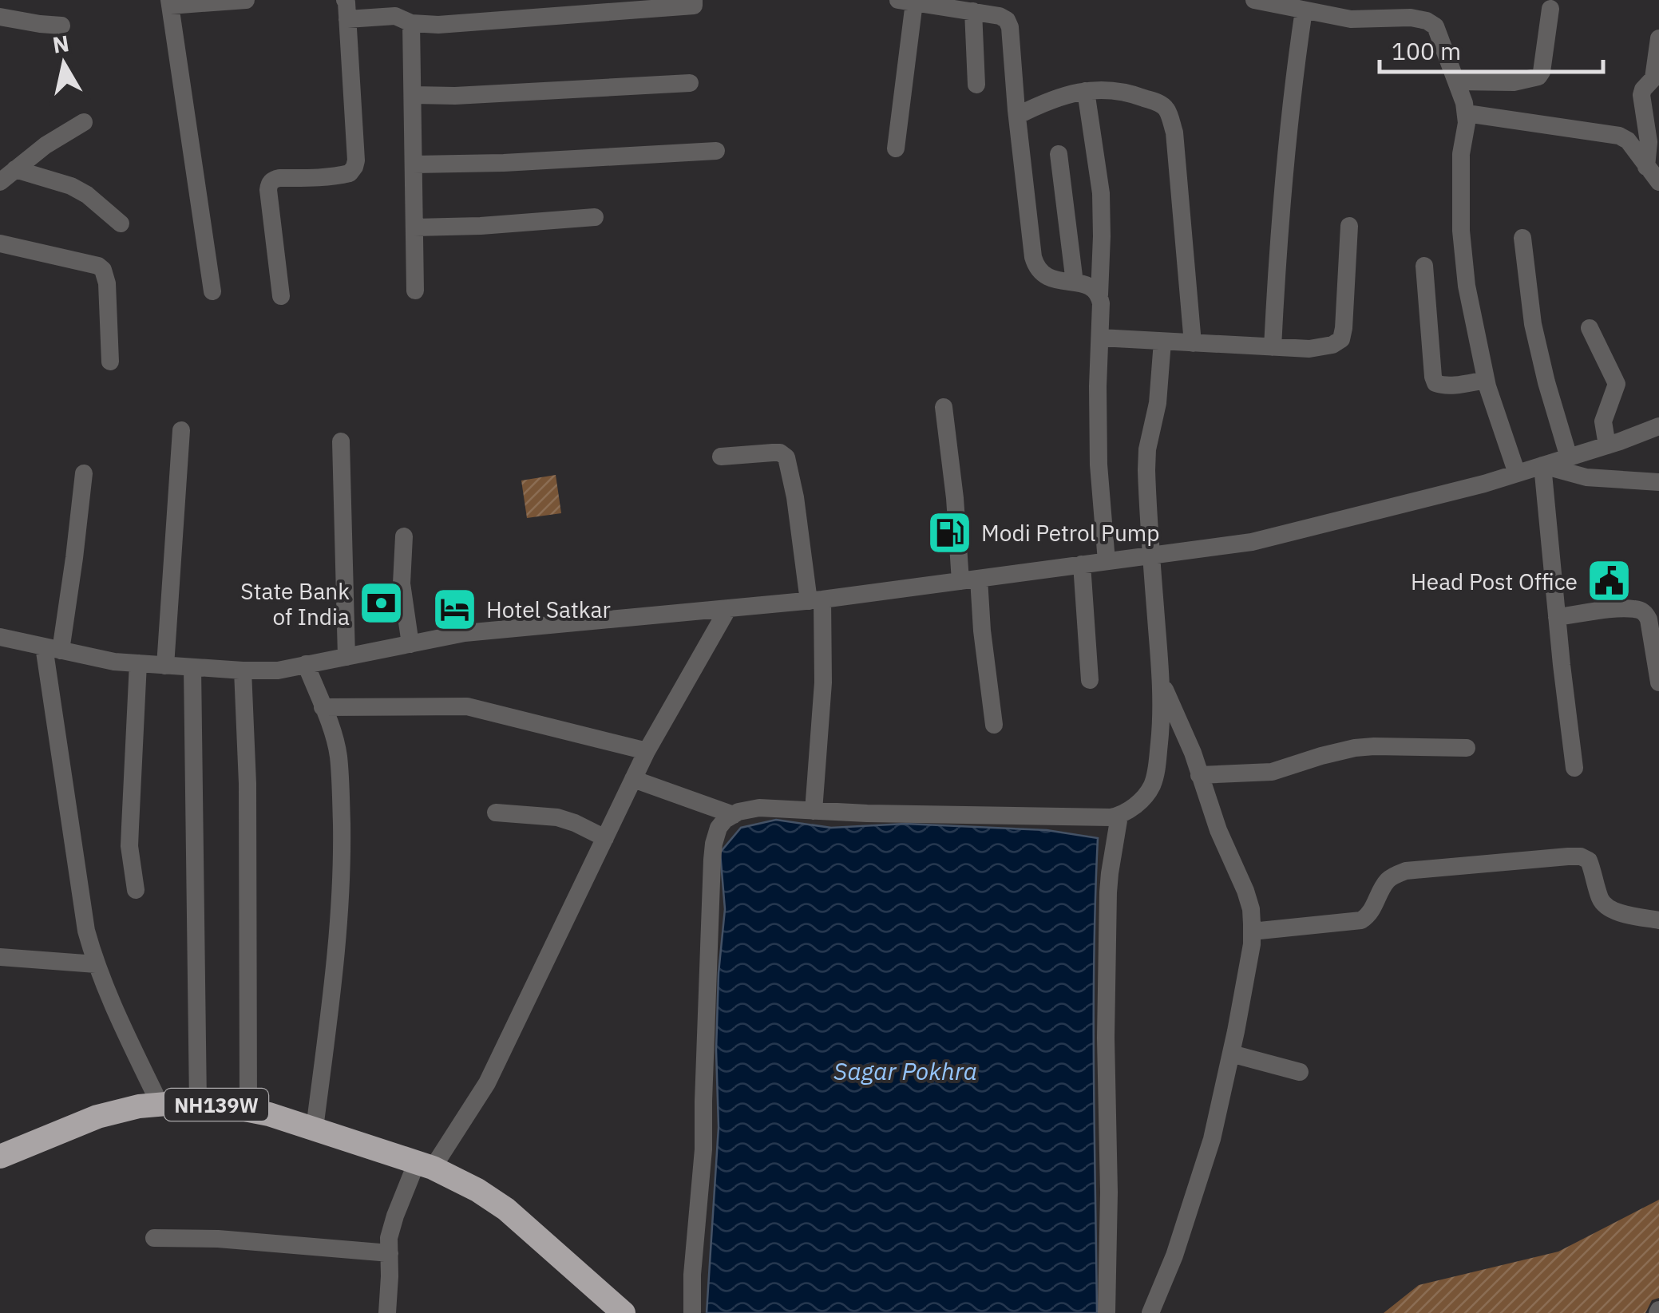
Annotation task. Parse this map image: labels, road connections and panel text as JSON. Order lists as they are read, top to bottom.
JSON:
{
  "streets": {
    "highway": ["NH139W"]
  },
  "water": ["Sagar Pokhra"],
  "places": {
    "fuel station": ["Modi Petrol Pump"],
    "public building": ["Head Post Office"],
    "bank": ["State Bank of India"],
    "hotel": ["Hotel Satkar"]
  },
  "scale_bar": "100 m",
  "north": "top"
}
